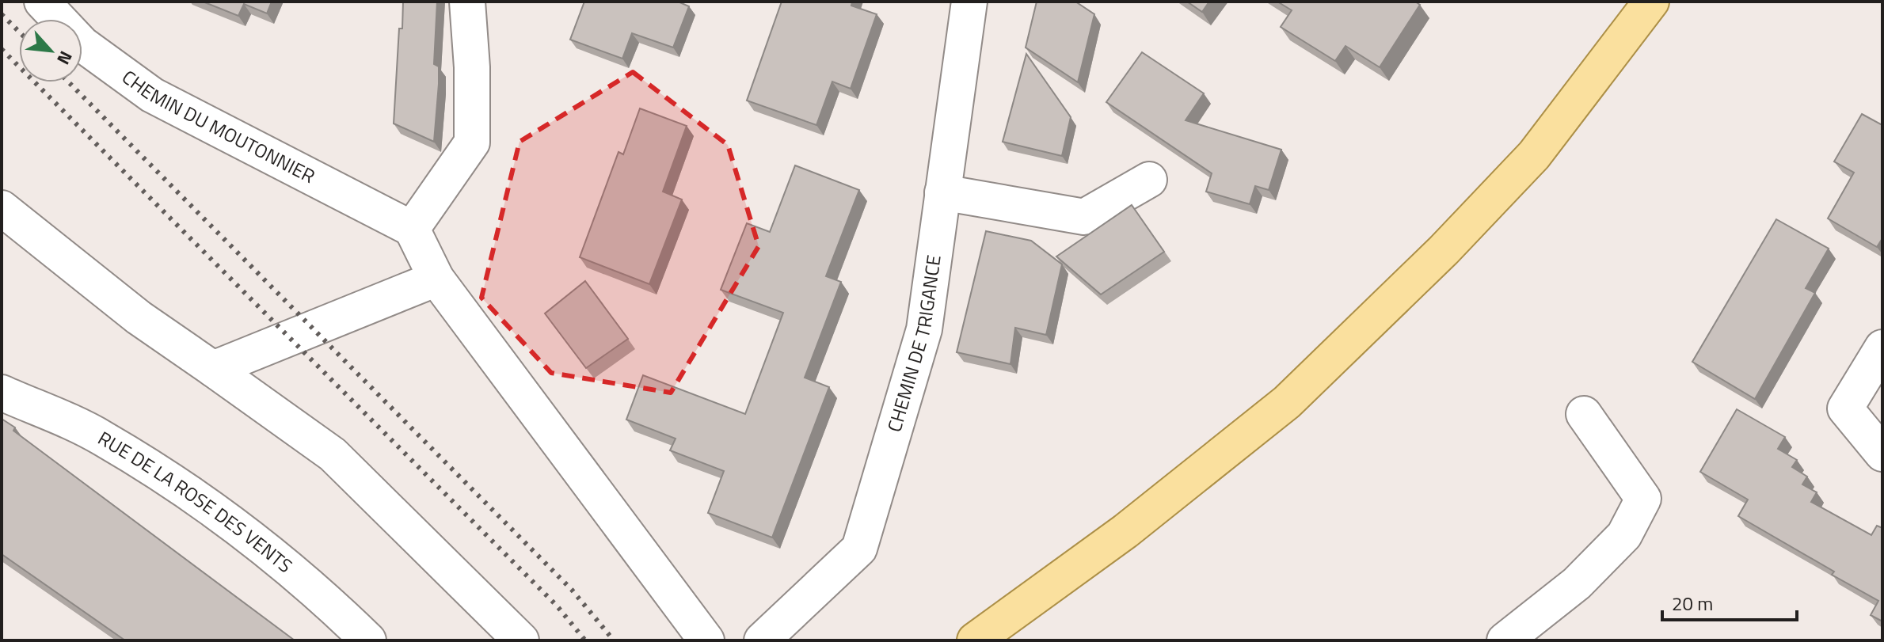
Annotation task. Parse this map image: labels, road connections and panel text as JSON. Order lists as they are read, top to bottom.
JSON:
{
  "streets": {
    "street": ["CHEMIN DU MOUTONNIER", "CHEMIN DE TRIGANCE", "RUE DE LA ROSE DES VENTS"]
  },
  "scale_bar": "20 m",
  "north": "bottom right"
}
